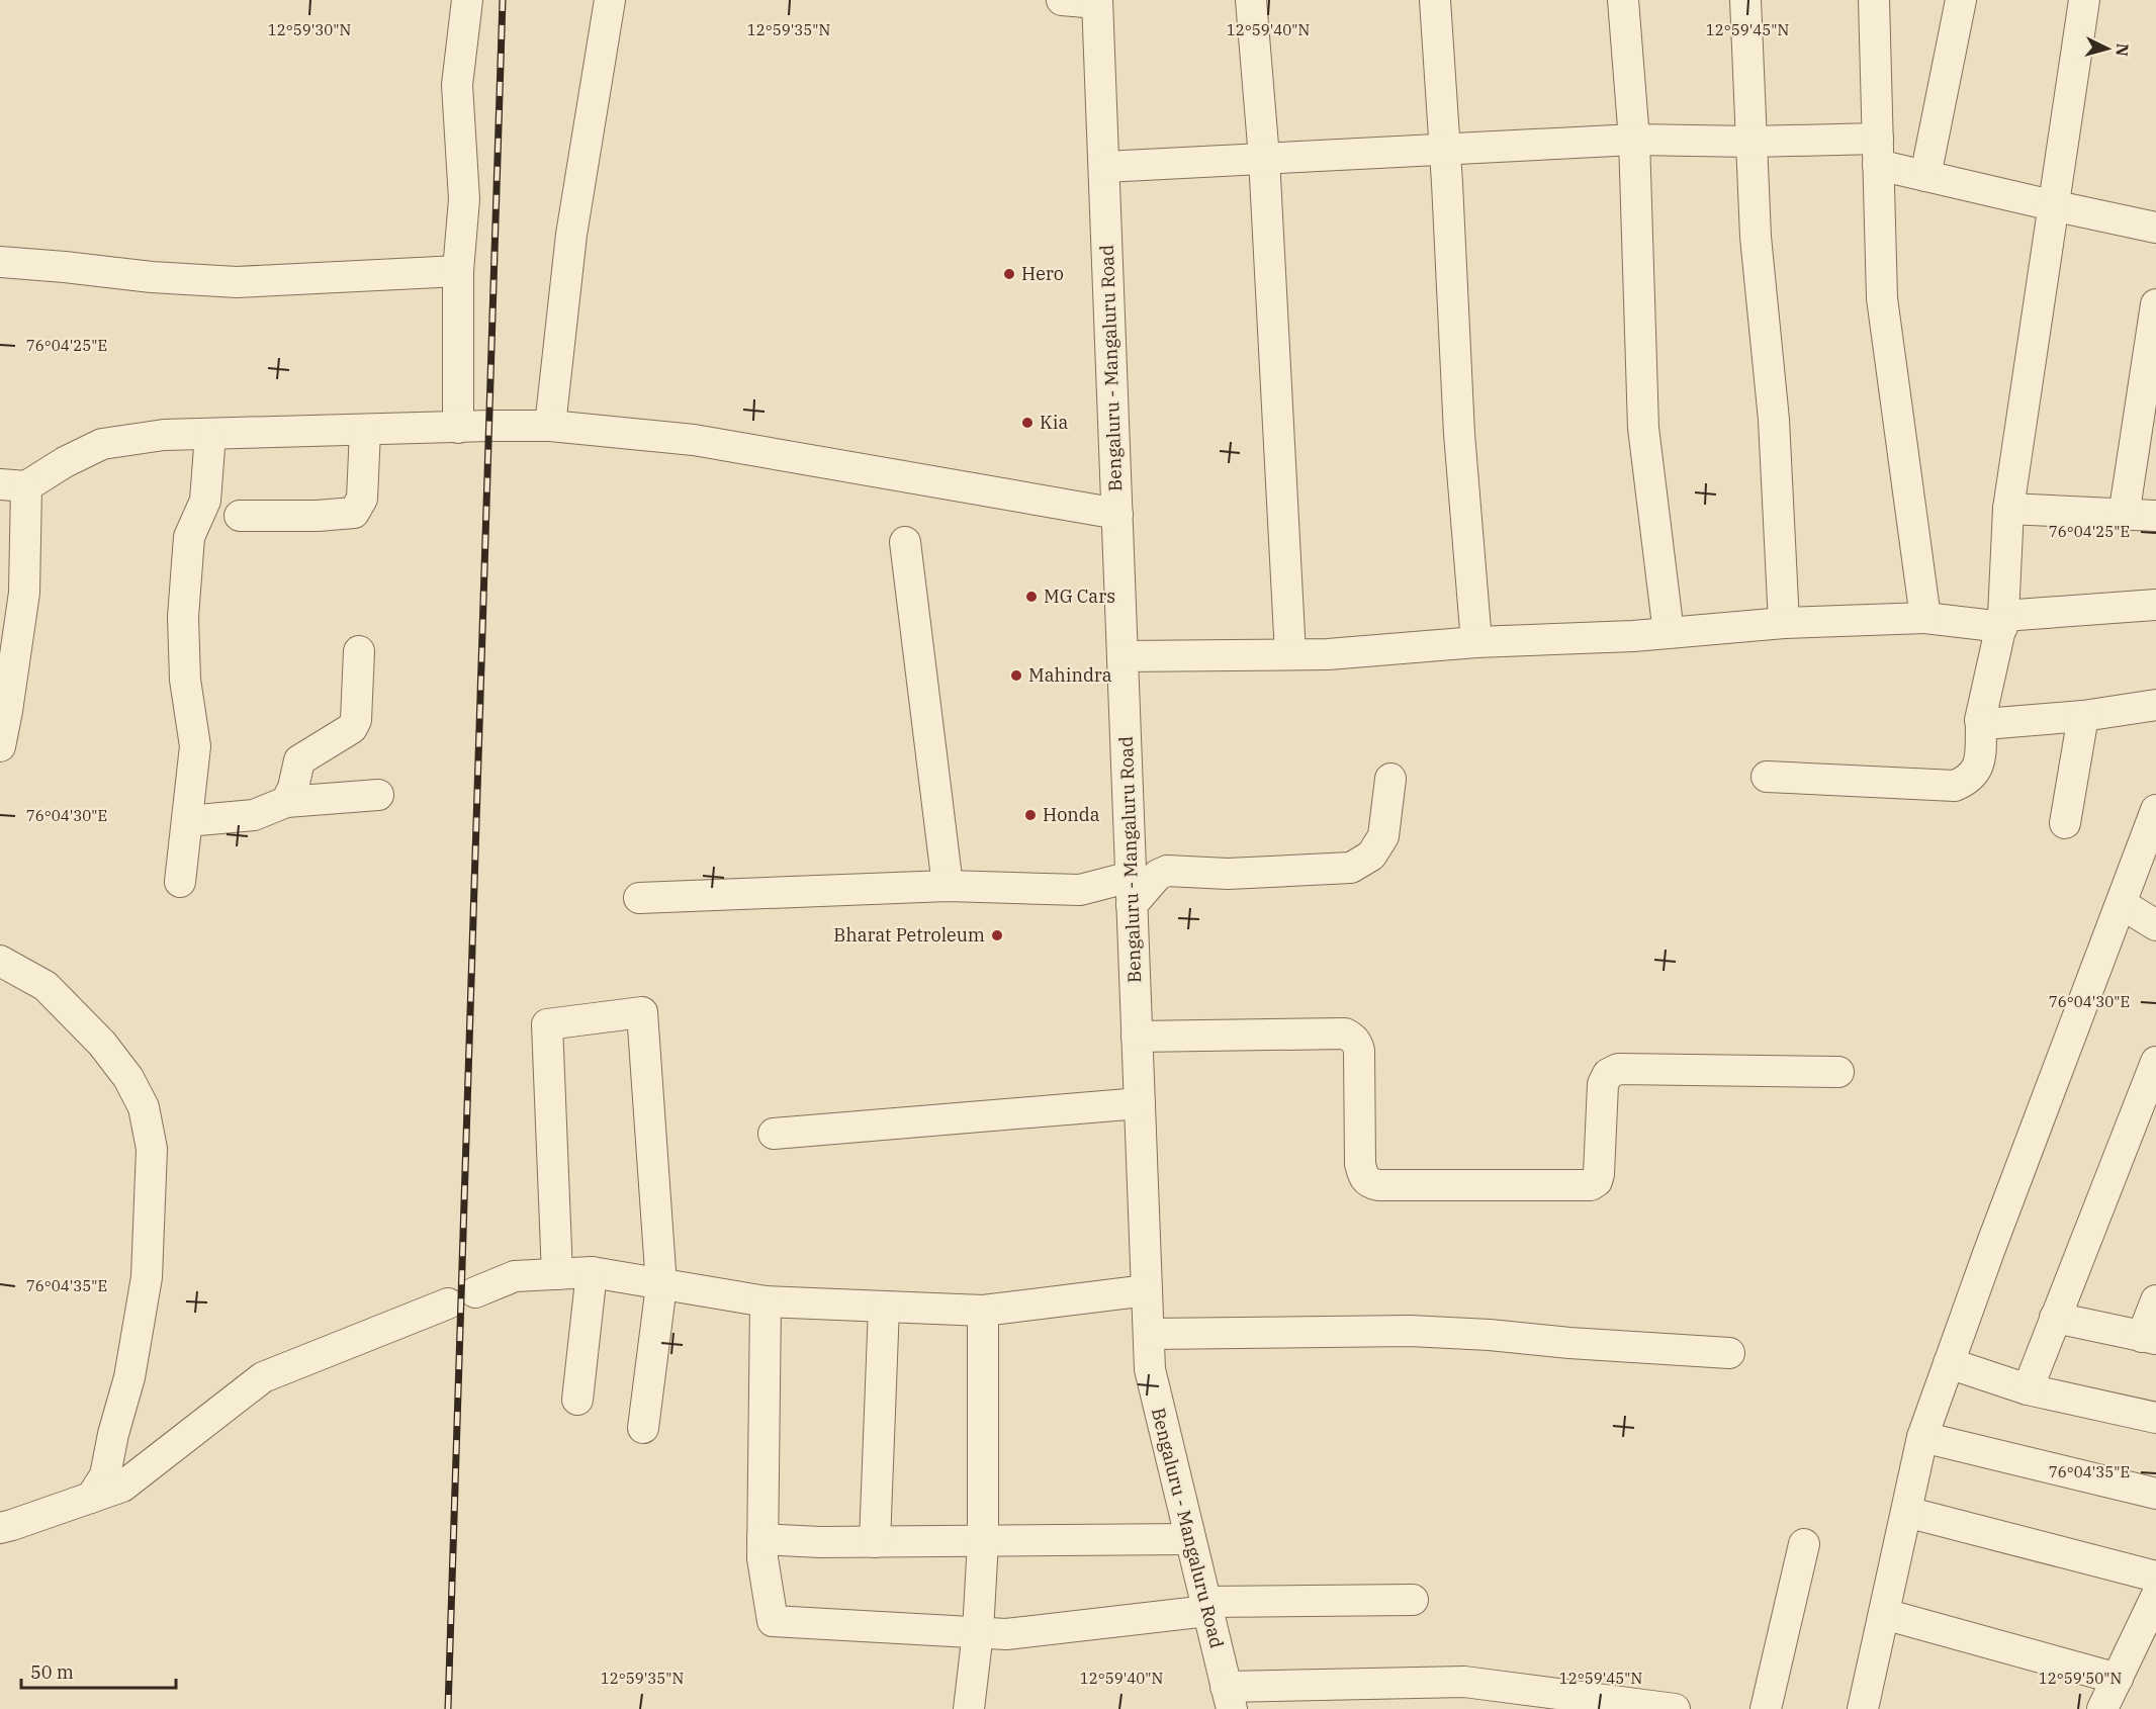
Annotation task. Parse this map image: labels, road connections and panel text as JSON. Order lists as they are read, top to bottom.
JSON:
{
  "streets": {
    "street": ["Bengaluru - Mangaluru Road"]
  },
  "places": [
    "Hero",
    "Kia",
    "MG Cars",
    "Mahindra",
    "Honda",
    "Bharat Petroleum"
  ],
  "scale_bar": "50 m",
  "north": "right",
  "coordinates": [
    "12°59'30\"N",
    "12°59'35\"N",
    "12°59'40\"N",
    "12°59'45\"N",
    "76°04'25\"E",
    "76°04'30\"E",
    "76°04'35\"E",
    "12°59'50\"N"
  ]
}
